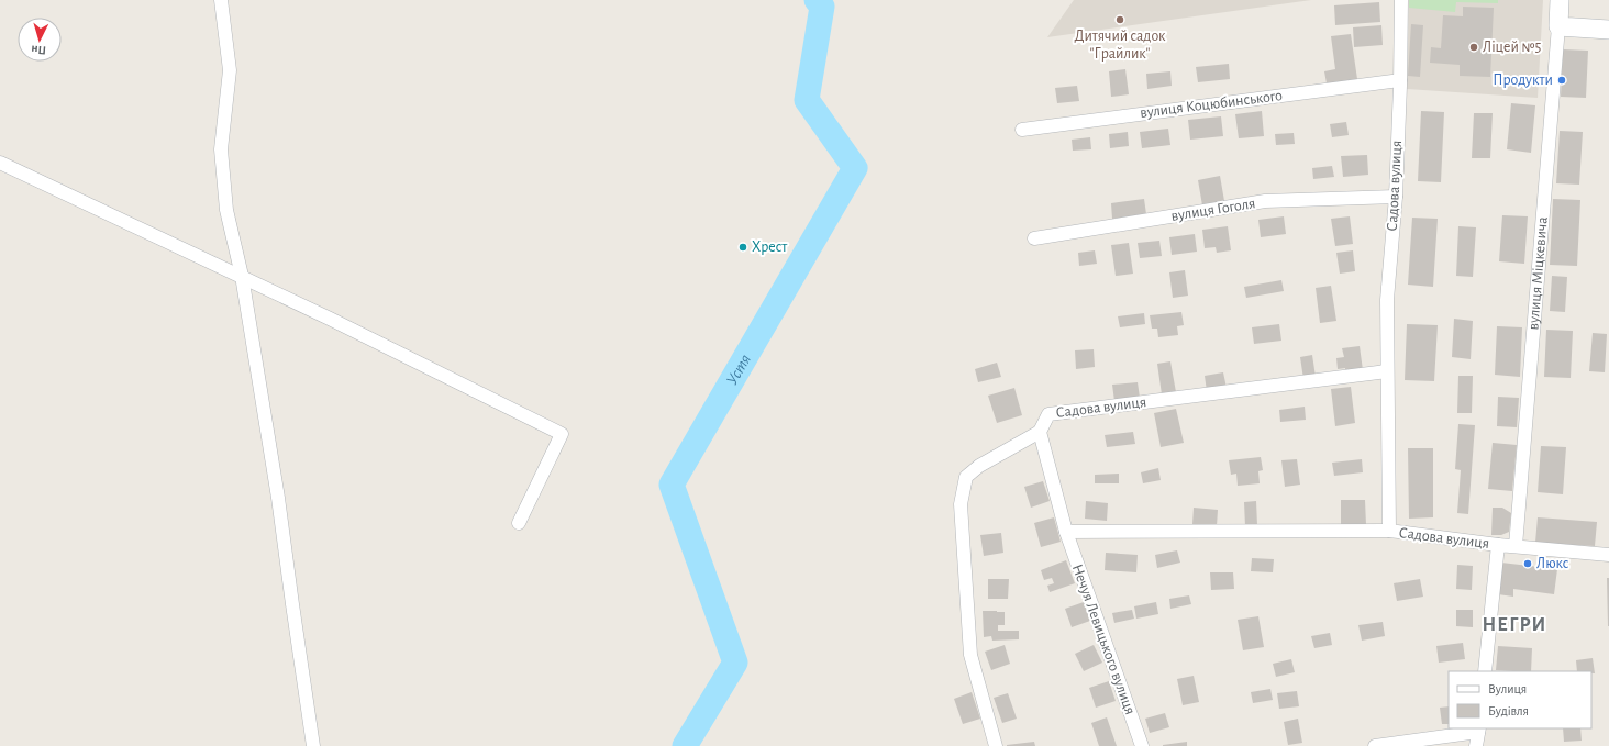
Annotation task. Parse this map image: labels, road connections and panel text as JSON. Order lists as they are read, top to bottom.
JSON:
{
  "streets": {
    "street": [
      "вулиця Коцюбинського",
      "Садова вулиця",
      "вулиця Гоголя",
      "вулиця Міцкевича",
      "Нечуя Левицького вулиця"
    ]
  },
  "crossings": [
    ["вулиця Коцюбинського", "Садова вулиця"],
    ["Садова вулиця", "вулиця Гоголя"],
    ["Садова вулиця", "вулиця Міцкевича"],
    ["Садова вулиця", "Нечуя Левицького вулиця"]
  ],
  "districts": ["НЕГРИ"],
  "water": ["Устя"],
  "places": [
    "Дитячий садок \"Грайлик\"",
    "Ліцей №5",
    "Продукти",
    "Хрест",
    "Люкс"
  ],
  "legend": ["Вулиця", "Будівля"],
  "north": "bottom"
}
